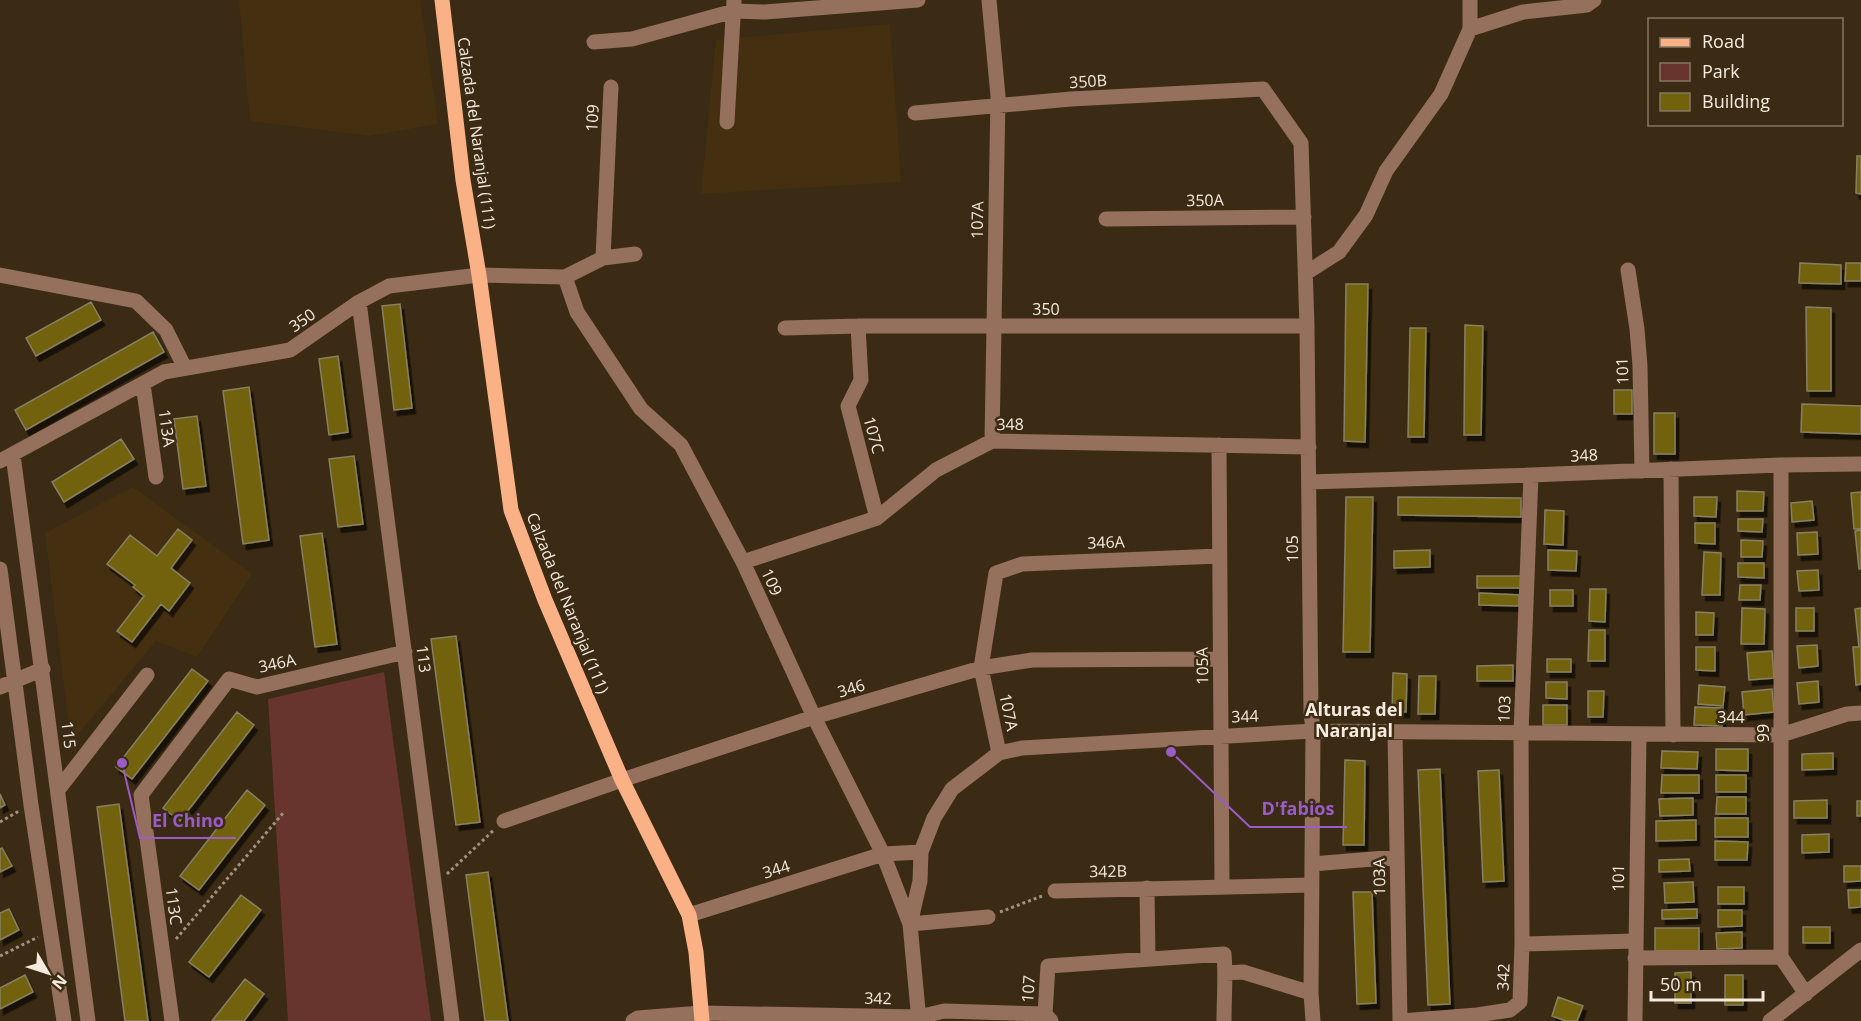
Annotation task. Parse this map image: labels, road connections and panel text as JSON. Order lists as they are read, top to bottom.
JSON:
{
  "streets": {
    "main road": ["Calzada del Naranjal (111)"],
    "street": [
      "350B",
      "109",
      "350A",
      "107A",
      "350",
      "101",
      "348",
      "113A",
      "107C",
      "346A",
      "105",
      "113",
      "105A",
      "346",
      "103",
      "344",
      "99",
      "115",
      "342B",
      "103A",
      "113C",
      "342",
      "107"
    ]
  },
  "crossings": [
    ["350B", "107A"],
    ["350B", "105"],
    ["109", "350"],
    ["109", "348"],
    ["109", "346"],
    ["109", "344"],
    ["109", "342"],
    ["Calzada del Naranjal (111)", "350"],
    ["Calzada del Naranjal (111)", "346"],
    ["Calzada del Naranjal (111)", "344"],
    ["Calzada del Naranjal (111)", "342"],
    ["350A", "105"],
    ["107A", "350"],
    ["107A", "348"],
    ["107A", "346A"],
    ["107A", "346"],
    ["107A", "344"],
    ["350", "113A"],
    ["350", "107C"],
    ["350", "105"],
    ["350", "113"],
    ["350", "115"],
    ["101", "348"],
    ["101", "344"],
    ["101", "342"],
    ["348", "107C"],
    ["348", "105"],
    ["348", "105A"],
    ["348", "103"],
    ["348", "99"],
    ["346A", "113"],
    ["346A", "105A"],
    ["346A", "113C"],
    ["105", "344"],
    ["105", "342B"],
    ["105A", "346"],
    ["105A", "344"],
    ["105A", "342B"],
    ["103", "344"],
    ["103", "342"],
    ["344", "99"],
    ["344", "103A"],
    ["103A", "342"],
    ["342", "107"]
  ],
  "districts": ["Alturas del Naranjal"],
  "places": ["D'fabios", "El Chino"],
  "legend": ["Road", "Park", "Building"],
  "scale_bar": "50 m",
  "north": "bottom right"
}
